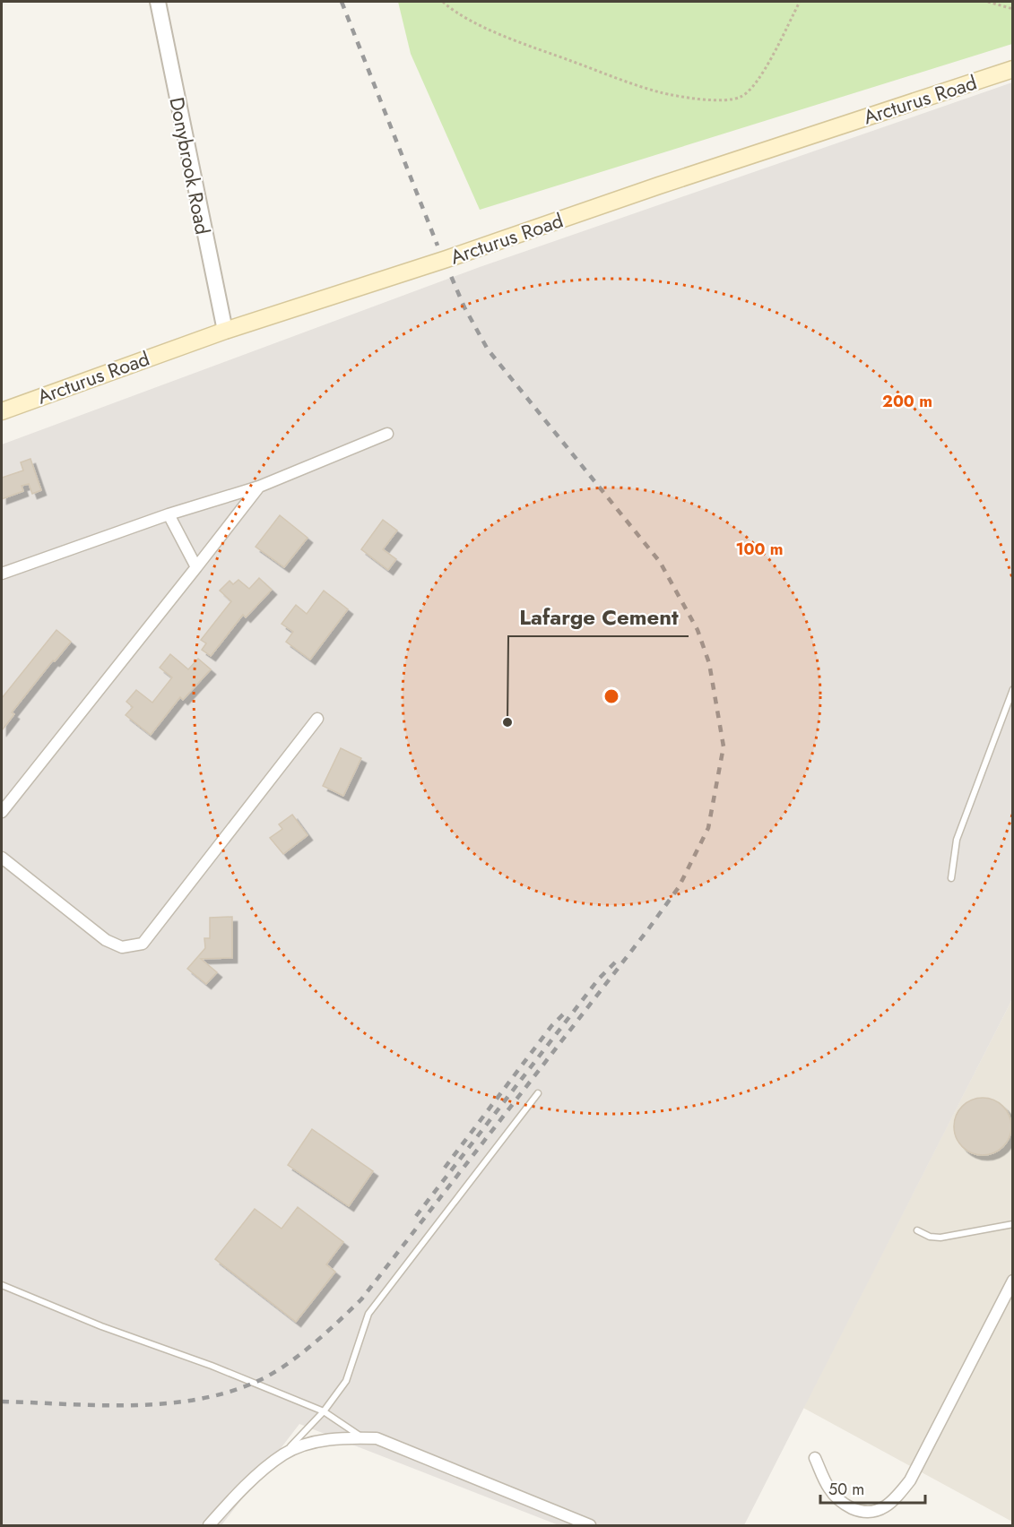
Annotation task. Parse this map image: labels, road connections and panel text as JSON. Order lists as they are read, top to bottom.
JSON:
{
  "streets": {
    "main road": ["Arcturus Road"],
    "street": ["Donybrook Road"]
  },
  "crossings": [
    ["Arcturus Road", "Donybrook Road"]
  ],
  "places": ["Lafarge Cement"],
  "scale_bar": "50 m",
  "rings": ["200 m", "100 m"]
}
